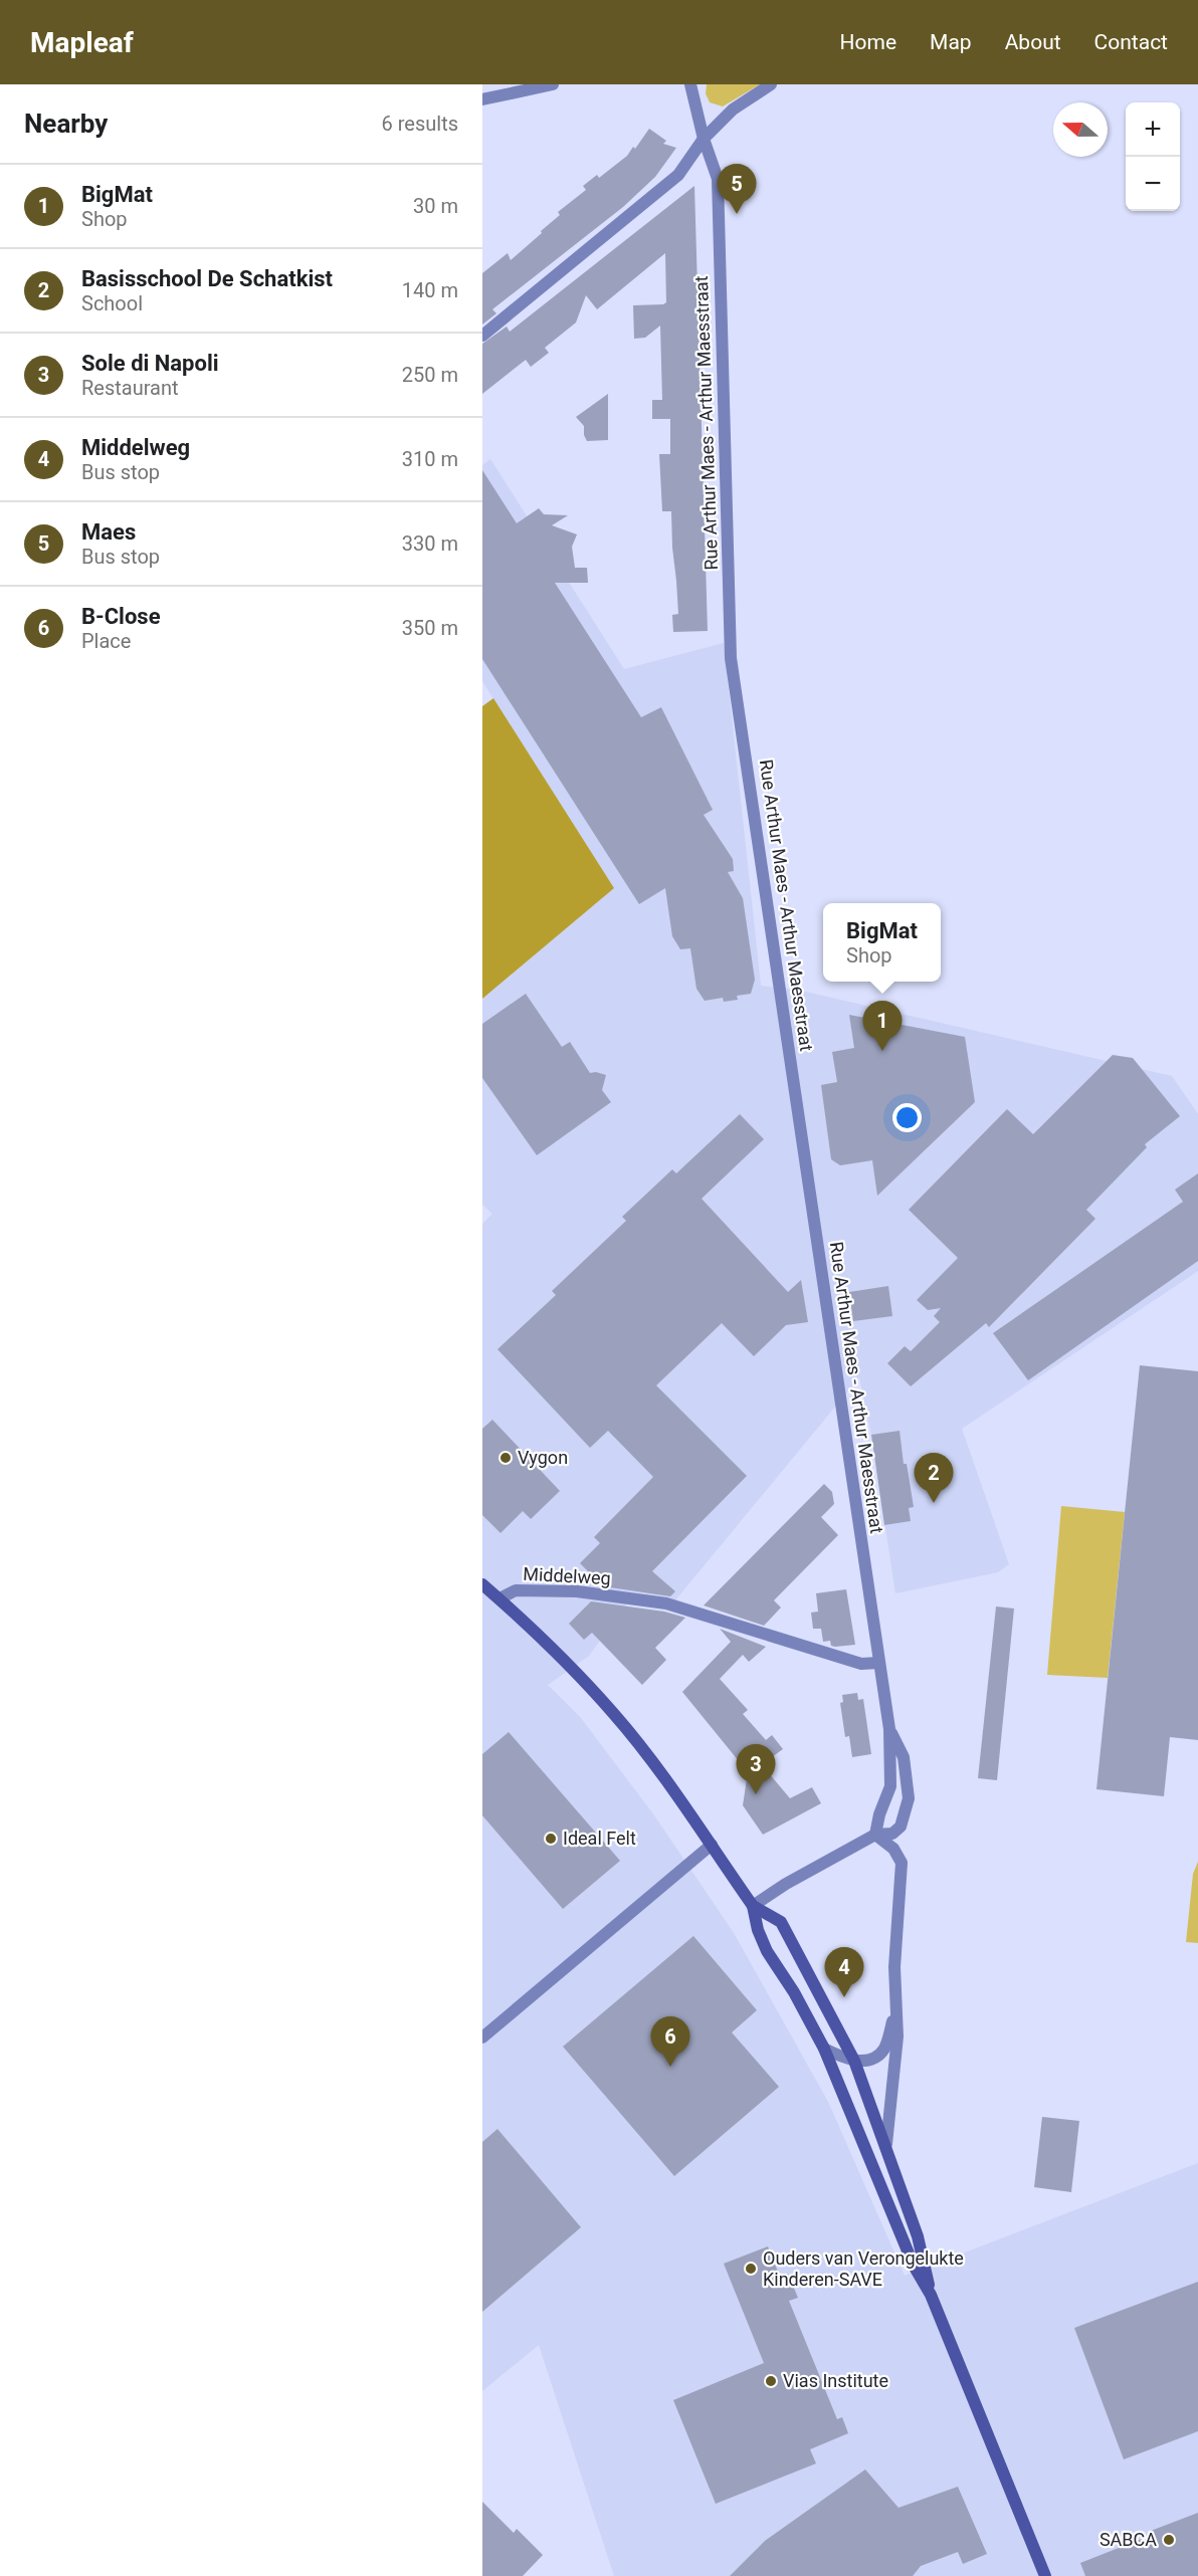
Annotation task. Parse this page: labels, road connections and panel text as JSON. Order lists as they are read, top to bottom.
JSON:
{
  "streets": {
    "street": ["Rue Arthur Maes - Arthur Maesstraat", "Middelweg"]
  },
  "crossings": [
    ["Rue Arthur Maes - Arthur Maesstraat", "Middelweg"]
  ],
  "places": [
    "Vygon",
    "Ideal Felt",
    "Ouders van Verongelukte Kinderen-SAVE",
    "Vias Institute",
    "SABCA"
  ],
  "north": "left",
  "page": {
    "header": "Mapleaf",
    "nav": [
      "Home",
      "Map",
      "About",
      "Contact"
    ],
    "heading": ["Nearby", "6 results"],
    "map_buttons": ["+", "−"],
    "list": [
      {
        "mark": "1",
        "name": "BigMat",
        "note": "Shop",
        "value": "30 m"
      },
      {
        "mark": "2",
        "name": "Basisschool De Schatkist",
        "note": "School",
        "value": "140 m"
      },
      {
        "mark": "3",
        "name": "Sole di Napoli",
        "note": "Restaurant",
        "value": "250 m"
      },
      {
        "mark": "4",
        "name": "Middelweg",
        "note": "Bus stop",
        "value": "310 m"
      },
      {
        "mark": "5",
        "name": "Maes",
        "note": "Bus stop",
        "value": "330 m"
      },
      {
        "mark": "6",
        "name": "B-Close",
        "note": "Place",
        "value": "350 m"
      }
    ],
    "pins": [
      "5",
      "1",
      "2",
      "3",
      "4",
      "6"
    ],
    "popup": ["BigMat", "Shop"]
  }
}
